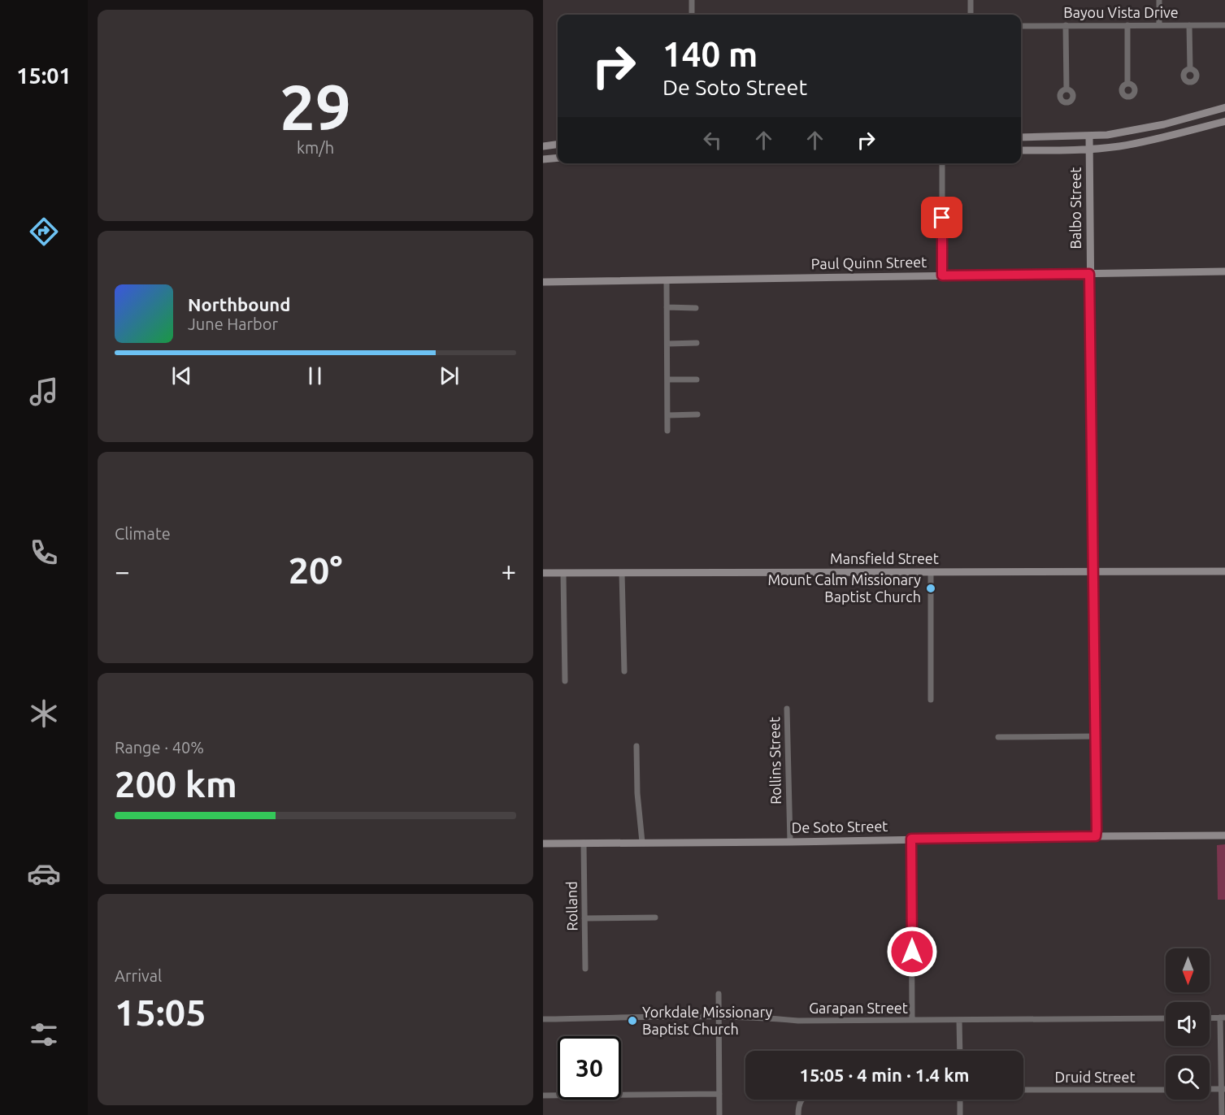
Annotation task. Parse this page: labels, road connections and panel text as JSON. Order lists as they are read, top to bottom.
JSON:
{
  "streets": {
    "street": [
      "Bayou Vista Drive",
      "Balbo Street",
      "Paul Quinn Street",
      "Mansfield Street",
      "Rollins Street",
      "De Soto Street",
      "Rolland",
      "Garapan Street",
      "Druid Street"
    ]
  },
  "crossings": [
    ["Balbo Street", "Paul Quinn Street"],
    ["Balbo Street", "Mansfield Street"],
    ["Balbo Street", "De Soto Street"],
    ["Rollins Street", "De Soto Street"],
    ["De Soto Street", "Rolland"]
  ],
  "places": ["Mount Calm Missionary Baptist Church", "Yorkdale Missionary Baptist Church"],
  "north": "bottom",
  "page": {
    "tabs": "15:01",
    "tile": [
      ["29", "km/h"],
      "Climate",
      ["Range · 40%", "200 km"],
      ["Arrival", "15:05"]
    ],
    "turn": ["140 m", "De Soto Street"],
    "song": ["Northbound", "June Harbor"],
    "heat": ["−", "20°", "+"],
    "limit": "30",
    "trip": "15:05 · 4 min · 1.4 km"
  }
}
